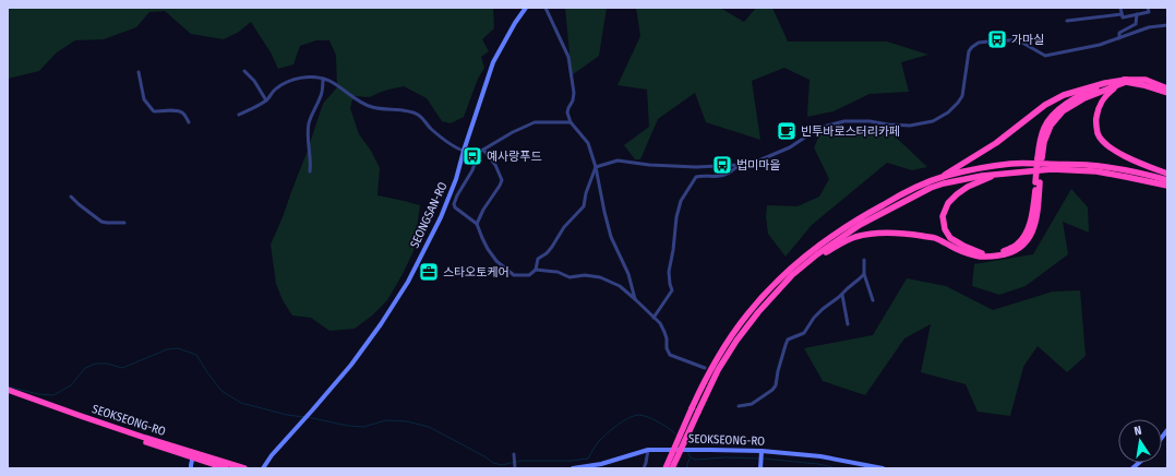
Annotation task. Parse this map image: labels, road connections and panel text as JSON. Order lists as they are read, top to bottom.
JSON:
{
  "streets": {
    "highway": ["SEOKSEONG-RO"],
    "main road": ["SEONGSAN-RO"]
  },
  "places": {
    "bus stop": ["가마실", "예사랑푸드", "법미마을"],
    "cafe": ["빈투바로스터리카페"],
    "office": ["스타오토케어"]
  },
  "north": "top"
}
